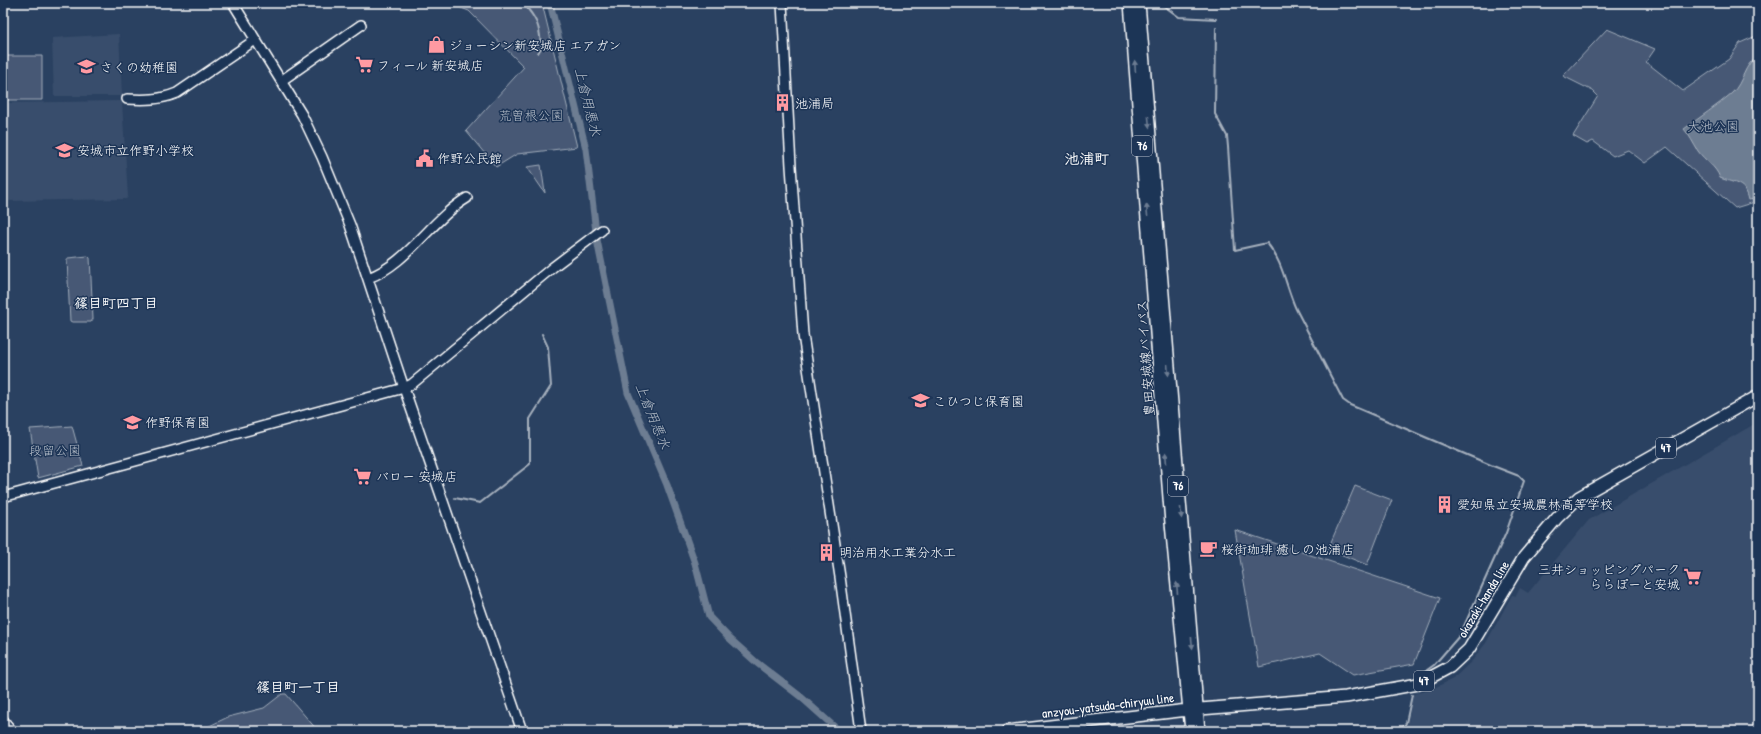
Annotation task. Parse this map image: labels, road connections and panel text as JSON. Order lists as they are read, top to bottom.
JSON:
{
  "streets": {
    "main road": [
      "76",
      "豊田安城線バイパス",
      "47",
      "okazaki-handa line",
      "anzyou-yatsuda-chiryuu line"
    ]
  },
  "crossings": [
    ["豊田安城線バイパス", "okazaki-handa line"],
    ["豊田安城線バイパス", "anzyou-yatsuda-chiryuu line"],
    ["47", "okazaki-handa line"],
    ["okazaki-handa line", "anzyou-yatsuda-chiryuu line"]
  ],
  "districts": ["池浦町", "篠目町四丁目", "篠目町一丁目"],
  "water": ["上倉用悪水"],
  "parks": ["荒曽根公園", "大池公園", "段留公園"],
  "places": {
    "shop": ["ジョーシン新安城店 エアガン"],
    "supermarket": ["フィール 新安城店", "バロー 安城店", "三井ショッピングパーク ららぽーと安城"],
    "school or university": [
      "さくの幼稚園",
      "安城市立作野小学校",
      "こひつじ保育園",
      "作野保育園"
    ],
    "building": ["池浦局", "愛知県立安城農林高等学校", "明治用水工業分水工"],
    "public building": ["作野公民館"],
    "cafe": ["桜街珈琲 癒しの池浦店"]
  }
}
